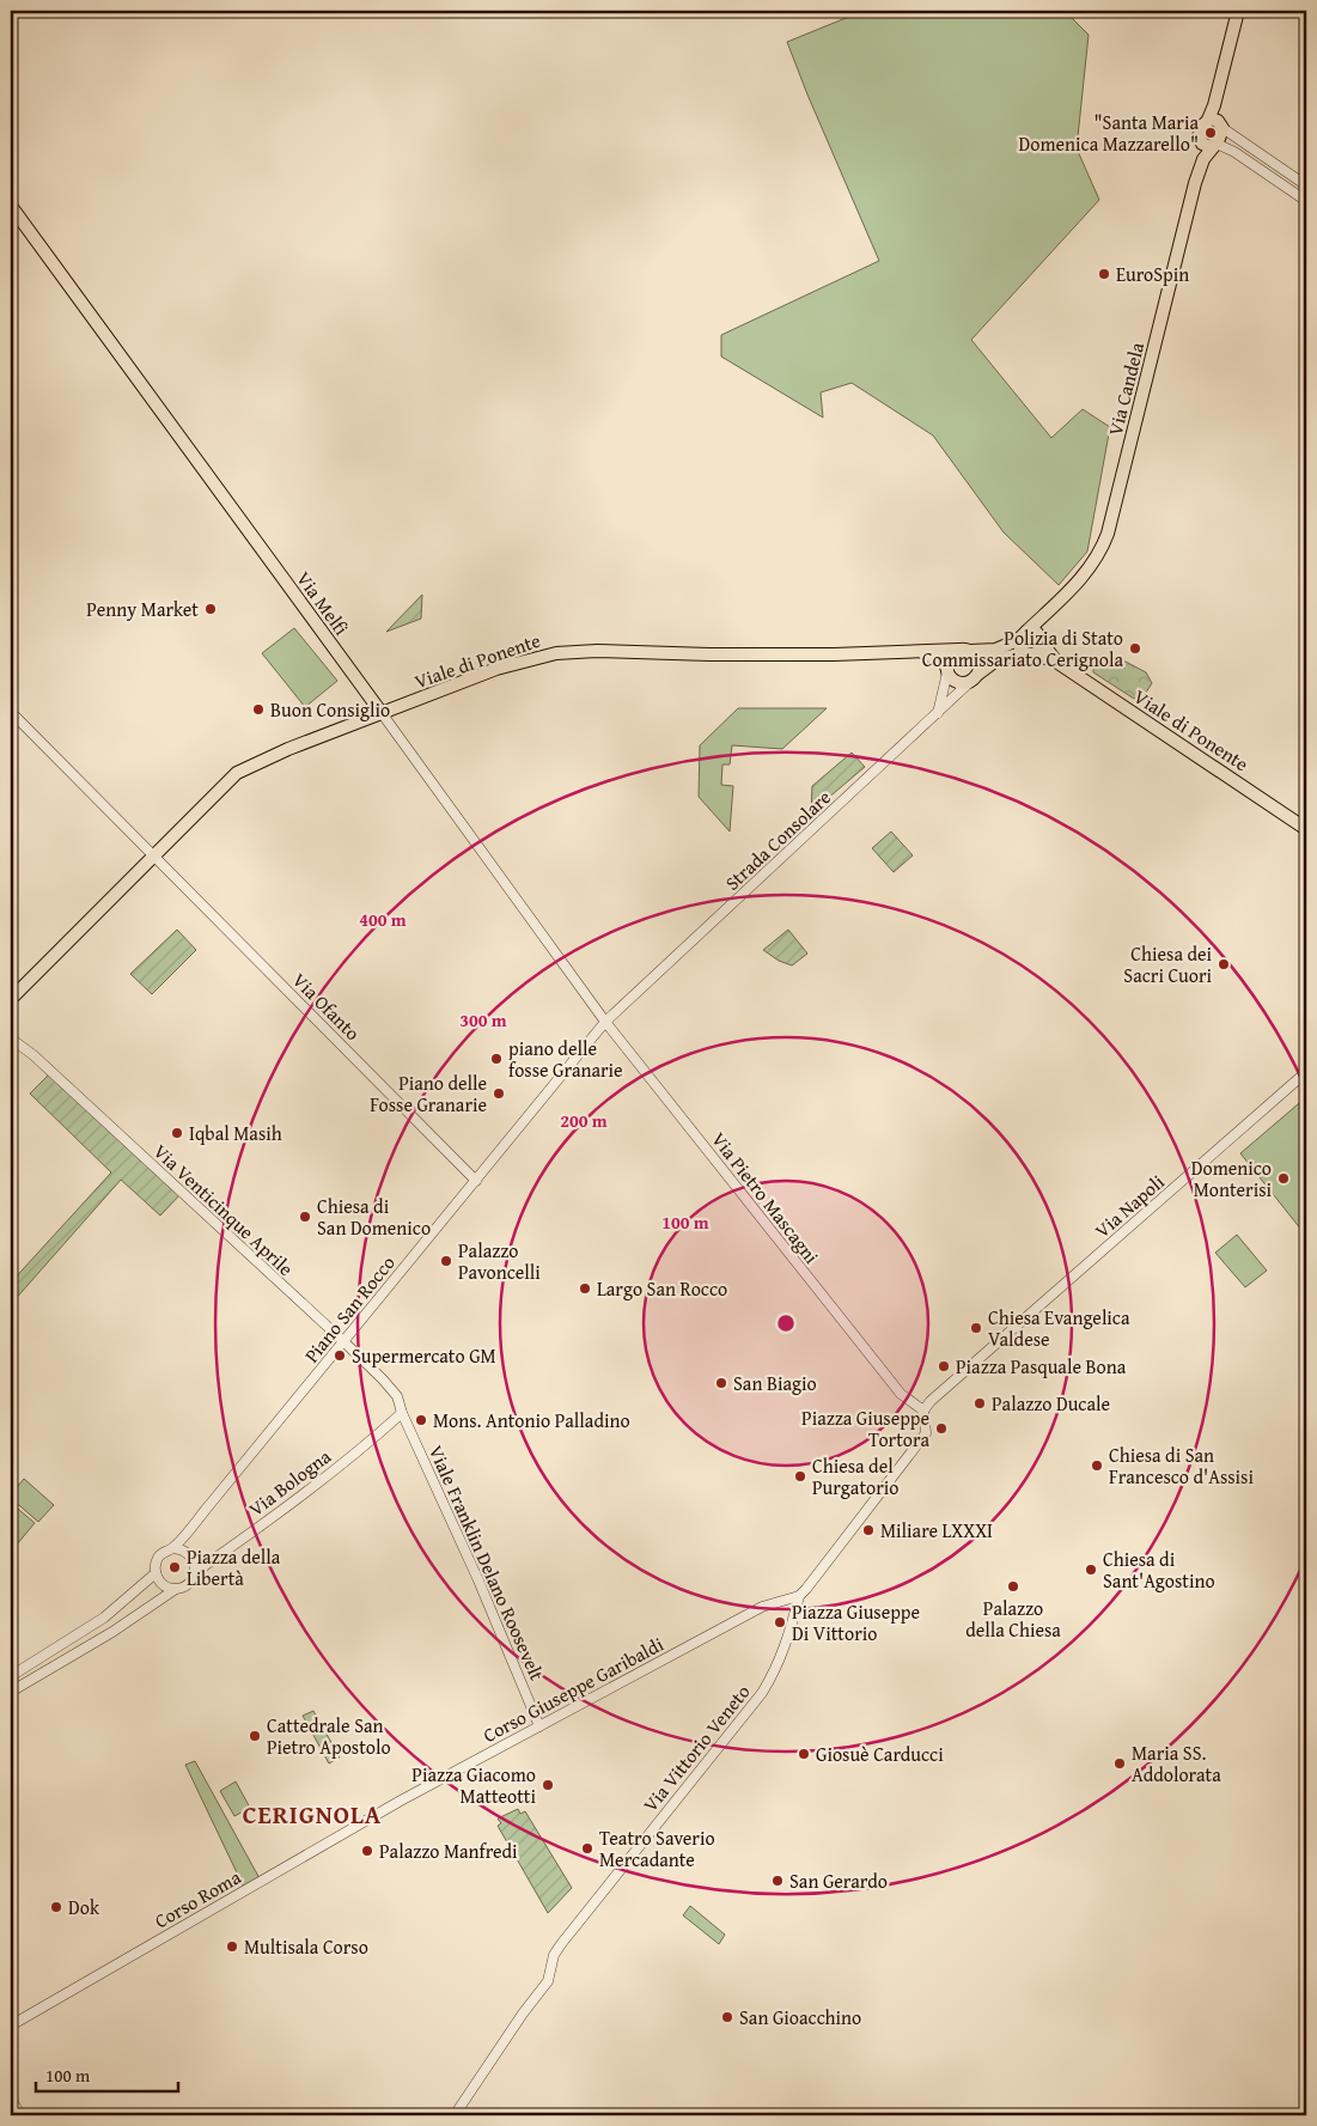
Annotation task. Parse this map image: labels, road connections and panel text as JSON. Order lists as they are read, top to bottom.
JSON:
{
  "streets": {
    "main road": ["Via Candela", "Via Melfi", "Viale di Ponente"],
    "street": [
      "Strada Consolare",
      "Via Ofanto",
      "Via Pietro Mascagni",
      "Via Napoli",
      "Via Venticinque Aprile",
      "Piano San Rocco",
      "Via Bologna",
      "Viale Franklin Delano Roosevelt",
      "Corso Giuseppe Garibaldi",
      "Via Vittorio Veneto",
      "Corso Roma"
    ]
  },
  "crossings": [
    ["Via Candela", "Viale di Ponente"],
    ["Via Melfi", "Viale di Ponente"],
    ["Via Melfi", "Strada Consolare"],
    ["Via Melfi", "Via Pietro Mascagni"],
    ["Via Melfi", "Piano San Rocco"],
    ["Viale di Ponente", "Strada Consolare"],
    ["Viale di Ponente", "Via Ofanto"],
    ["Strada Consolare", "Via Pietro Mascagni"],
    ["Strada Consolare", "Piano San Rocco"],
    ["Via Ofanto", "Piano San Rocco"],
    ["Via Pietro Mascagni", "Via Napoli"],
    ["Via Pietro Mascagni", "Piano San Rocco"],
    ["Via Venticinque Aprile", "Piano San Rocco"],
    ["Via Venticinque Aprile", "Via Bologna"],
    ["Via Venticinque Aprile", "Viale Franklin Delano Roosevelt"],
    ["Piano San Rocco", "Via Bologna"],
    ["Via Bologna", "Viale Franklin Delano Roosevelt"],
    ["Viale Franklin Delano Roosevelt", "Corso Giuseppe Garibaldi"],
    ["Corso Giuseppe Garibaldi", "Via Vittorio Veneto"],
    ["Corso Giuseppe Garibaldi", "Corso Roma"]
  ],
  "districts": ["CERIGNOLA"],
  "places": [
    "\"Santa Maria Domenica Mazzarello\"",
    "EuroSpin",
    "Penny Market",
    "Polizia di Stato Commissariato Cerignola",
    "Buon Consiglio",
    "Chiesa dei Sacri Cuori",
    "piano delle fosse Granarie",
    "Piano delle Fosse Granarie",
    "Iqbal Masih",
    "Domenico Monterisi",
    "Chiesa di San Domenico",
    "Palazzo Pavoncelli",
    "Largo San Rocco",
    "Chiesa Evangelica Valdese",
    "Supermercato GM",
    "Piazza Pasquale Bona",
    "San Biagio",
    "Palazzo Ducale",
    "Mons. Antonio Palladino",
    "Piazza Giuseppe Tortora",
    "Chiesa di San Francesco d'Assisi",
    "Chiesa del Purgatorio",
    "Miliare LXXXI",
    "Piazza della Libertà",
    "Chiesa di Sant'Agostino",
    "Palazzo della Chiesa",
    "Piazza Giuseppe Di Vittorio",
    "Cattedrale San Pietro Apostolo",
    "Giosuè Carducci",
    "Maria SS. Addolorata",
    "Piazza Giacomo Matteotti",
    "Teatro Saverio Mercadante",
    "Palazzo Manfredi",
    "San Gerardo",
    "Dok",
    "Multisala Corso",
    "San Gioacchino"
  ],
  "scale_bar": "100 m",
  "rings": [
    "400 m",
    "300 m",
    "200 m",
    "100 m"
  ]
}
